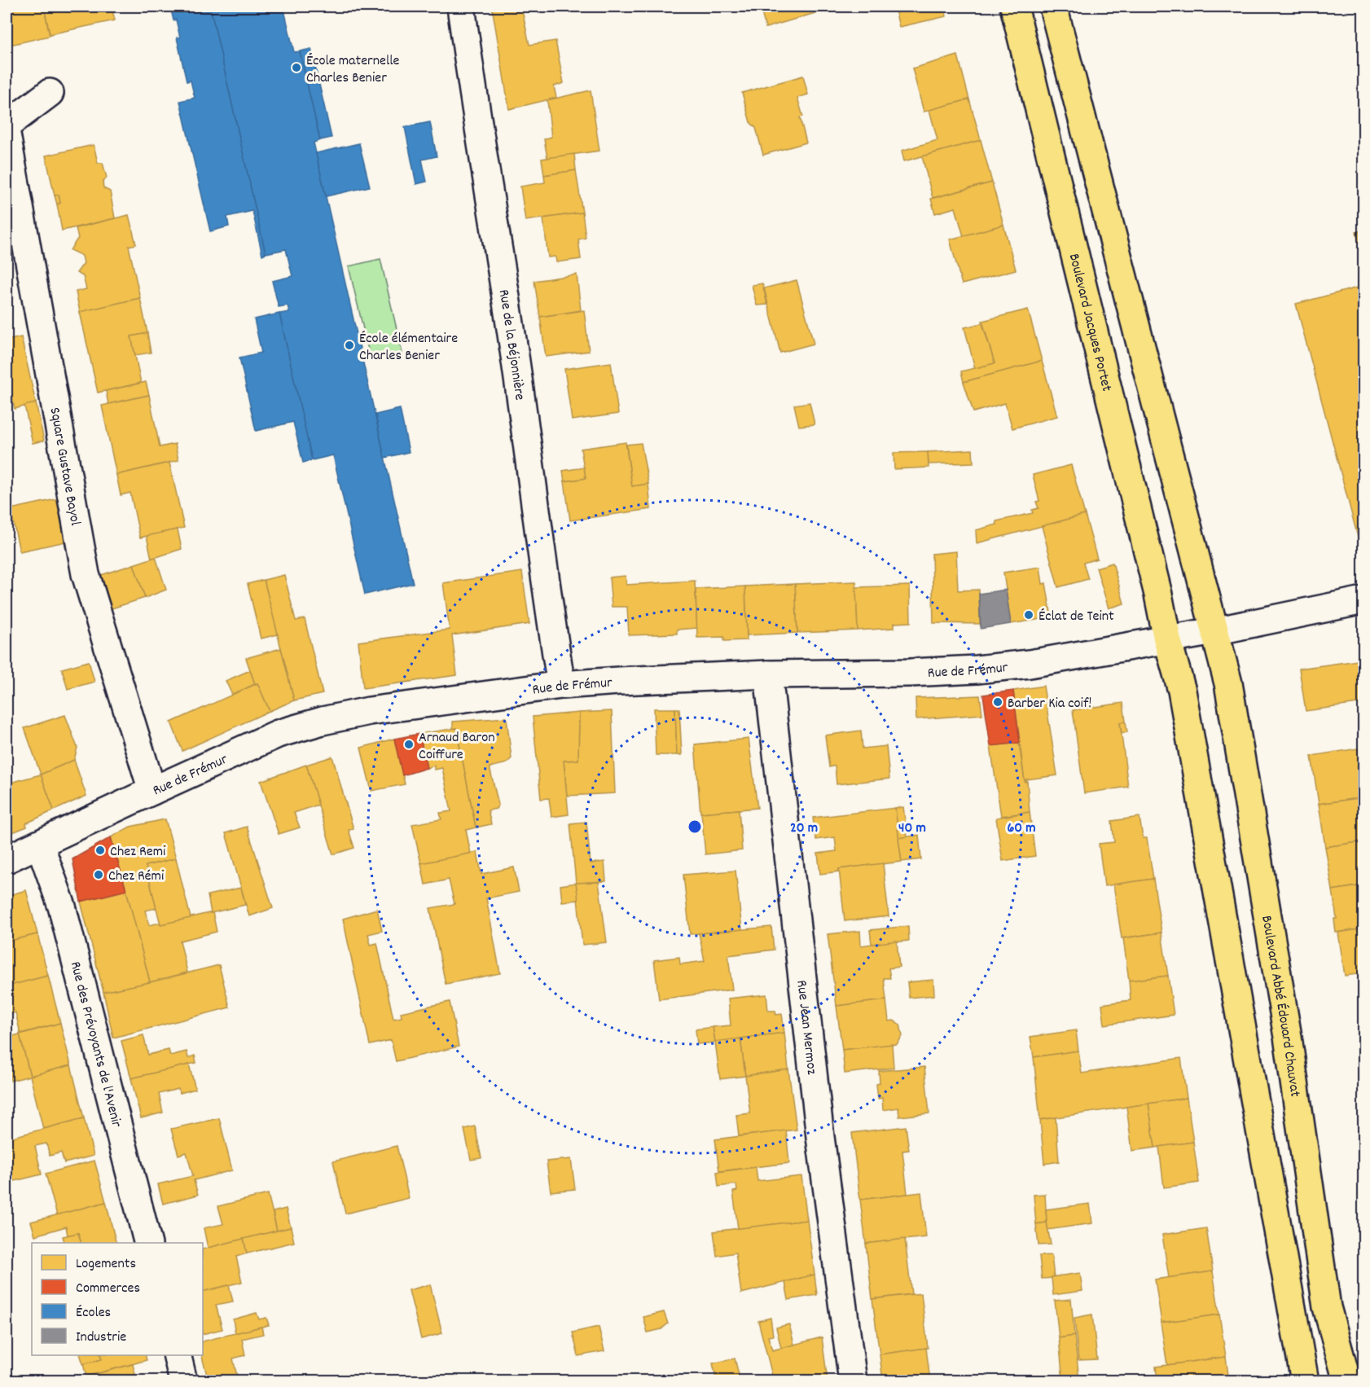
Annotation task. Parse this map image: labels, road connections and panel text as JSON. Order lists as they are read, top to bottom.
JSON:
{
  "streets": {
    "main road": ["Boulevard Jacques Portet", "Boulevard Abbé Édouard Chauvat"],
    "street": [
      "Rue de la Béjonnière",
      "Square Gustave Bayol",
      "Rue de Frémur",
      "Rue Jean Mermoz",
      "Rue des Prévoyants de l'Avenir"
    ]
  },
  "crossings": [
    ["Boulevard Jacques Portet", "Rue de Frémur"],
    ["Rue de la Béjonnière", "Rue de Frémur"],
    ["Square Gustave Bayol", "Rue de Frémur"],
    ["Rue de Frémur", "Boulevard Abbé Édouard Chauvat"],
    ["Rue de Frémur", "Rue Jean Mermoz"],
    ["Rue de Frémur", "Rue des Prévoyants de l'Avenir"]
  ],
  "places": [
    "École maternelle Charles Benier",
    "École élémentaire Charles Benier",
    "Éclat de Teint",
    "Barber Kia coif!",
    "Arnaud Baron Coiffure",
    "Chez Remi",
    "Chez Rémi"
  ],
  "legend": [
    "Logements",
    "Commerces",
    "Écoles",
    "Industrie"
  ],
  "rings": ["20 m", "40 m", "60 m"]
}
